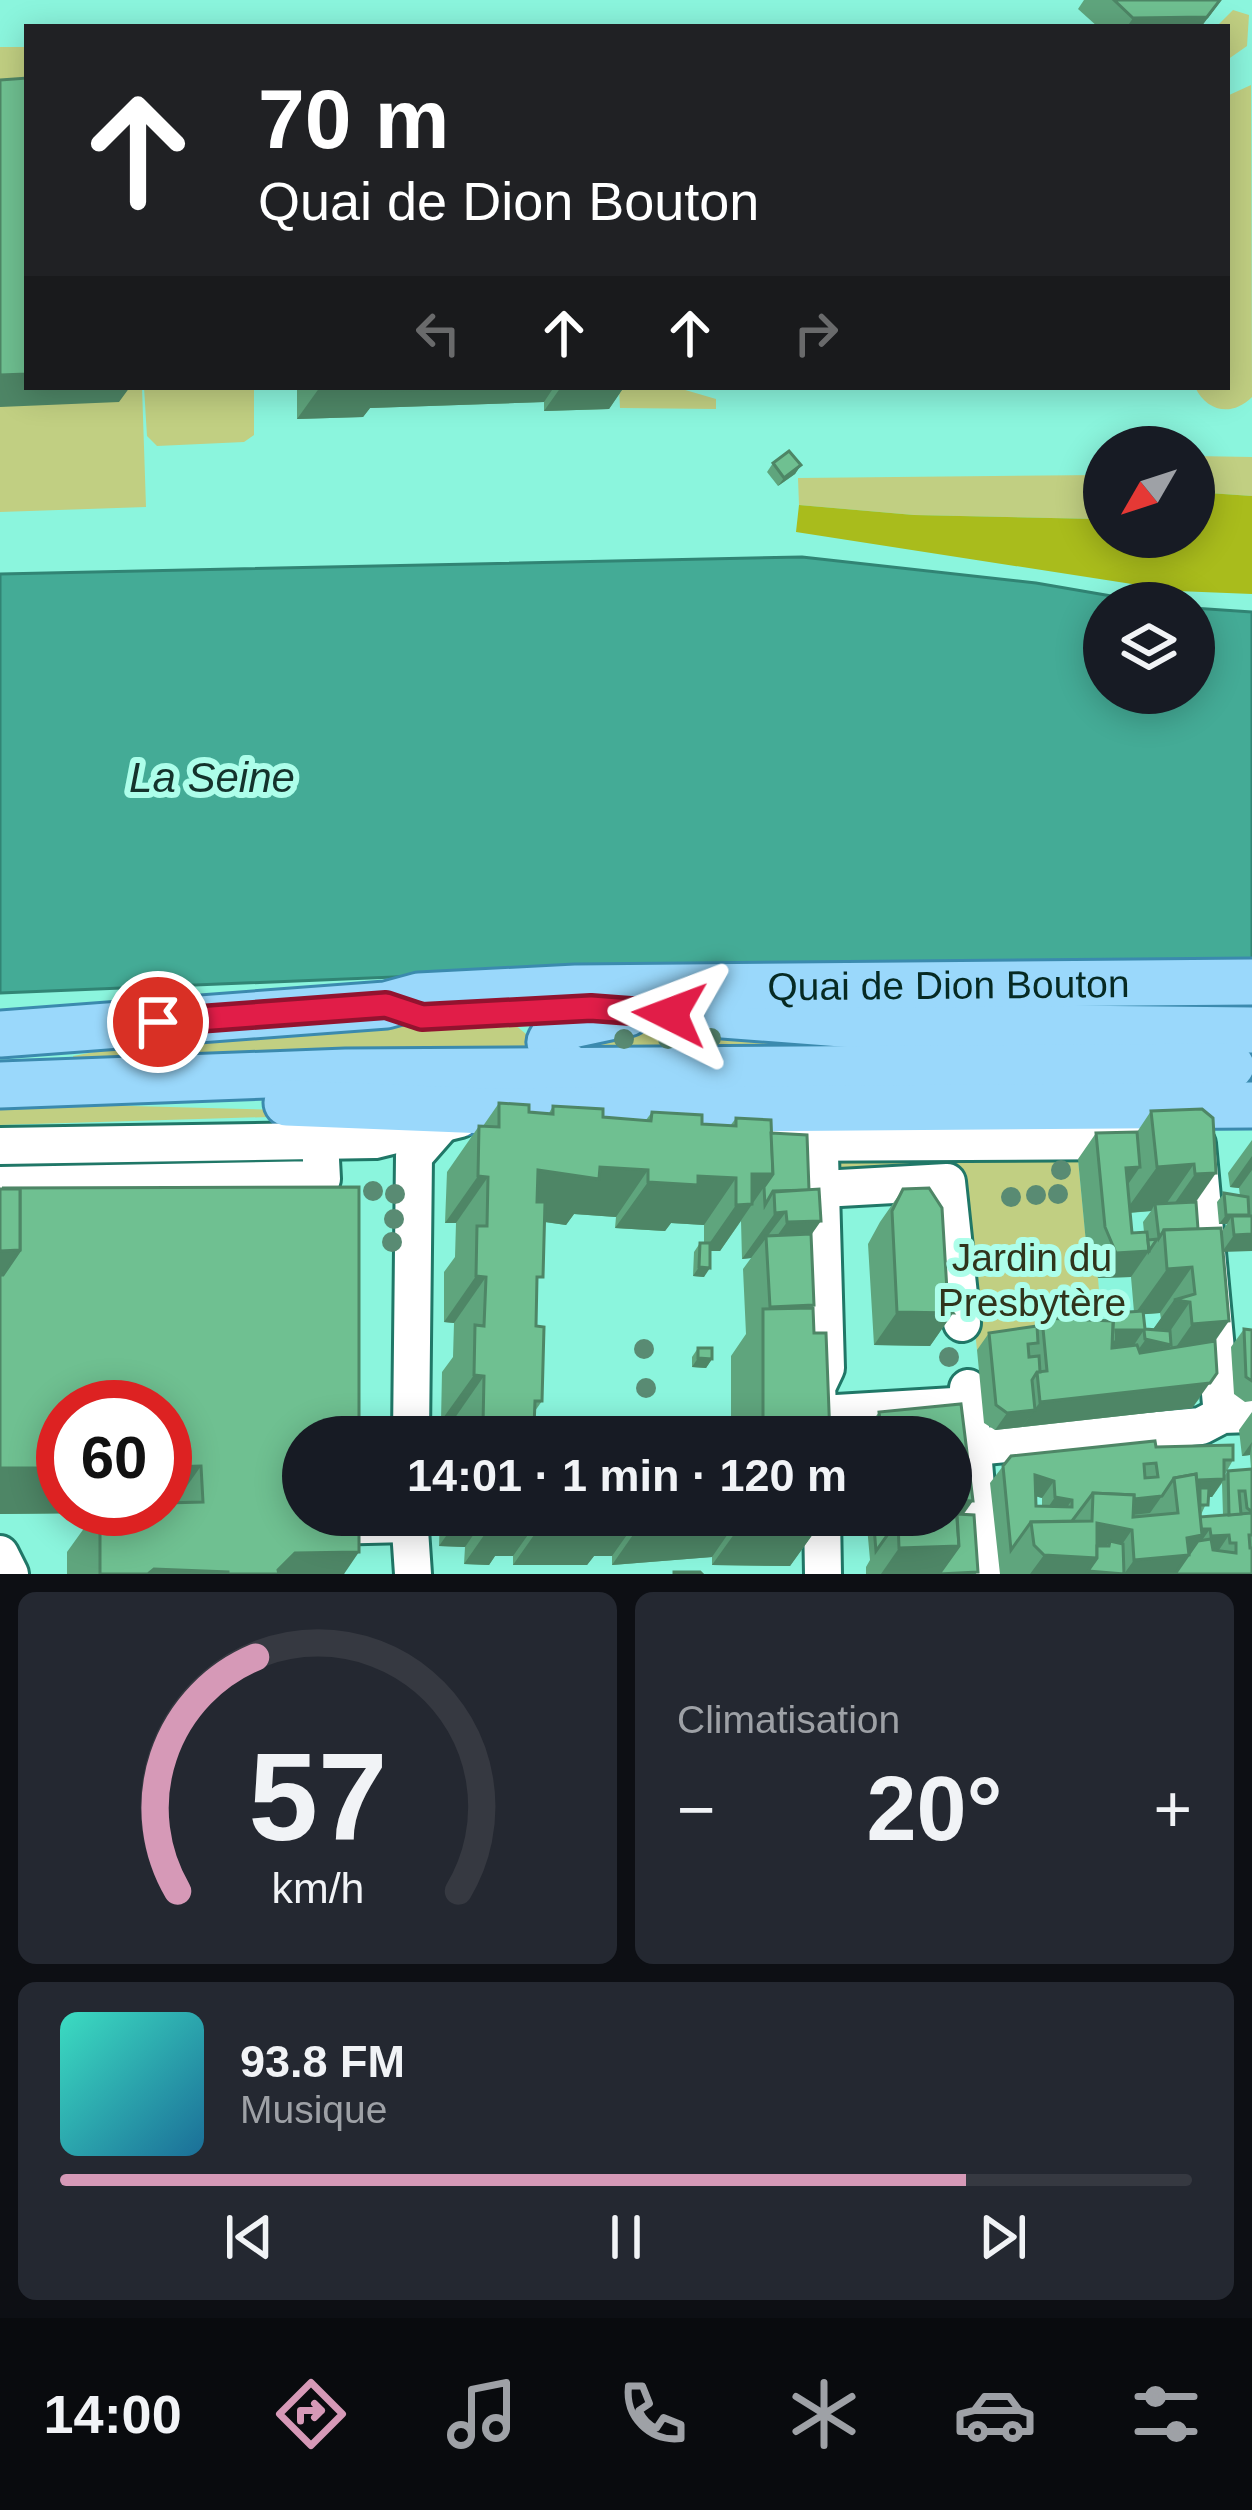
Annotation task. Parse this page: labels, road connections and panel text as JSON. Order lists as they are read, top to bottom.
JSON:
{
  "streets": {
    "main road": ["Quai de Dion Bouton"]
  },
  "water": ["La Seine"],
  "parks": ["Jardin du Presbytère"],
  "north": "bottom left",
  "page": {
    "turn": ["70 m", "Quai de Dion Bouton"],
    "limit": "60",
    "trip": "14:01 · 1 min · 120 m",
    "tile": "Climatisation",
    "heat": ["−", "20°", "+"],
    "song": ["93.8 FM", "Musique"],
    "tabs": "14:00",
    "gauge": ["57", "km/h"]
  }
}
